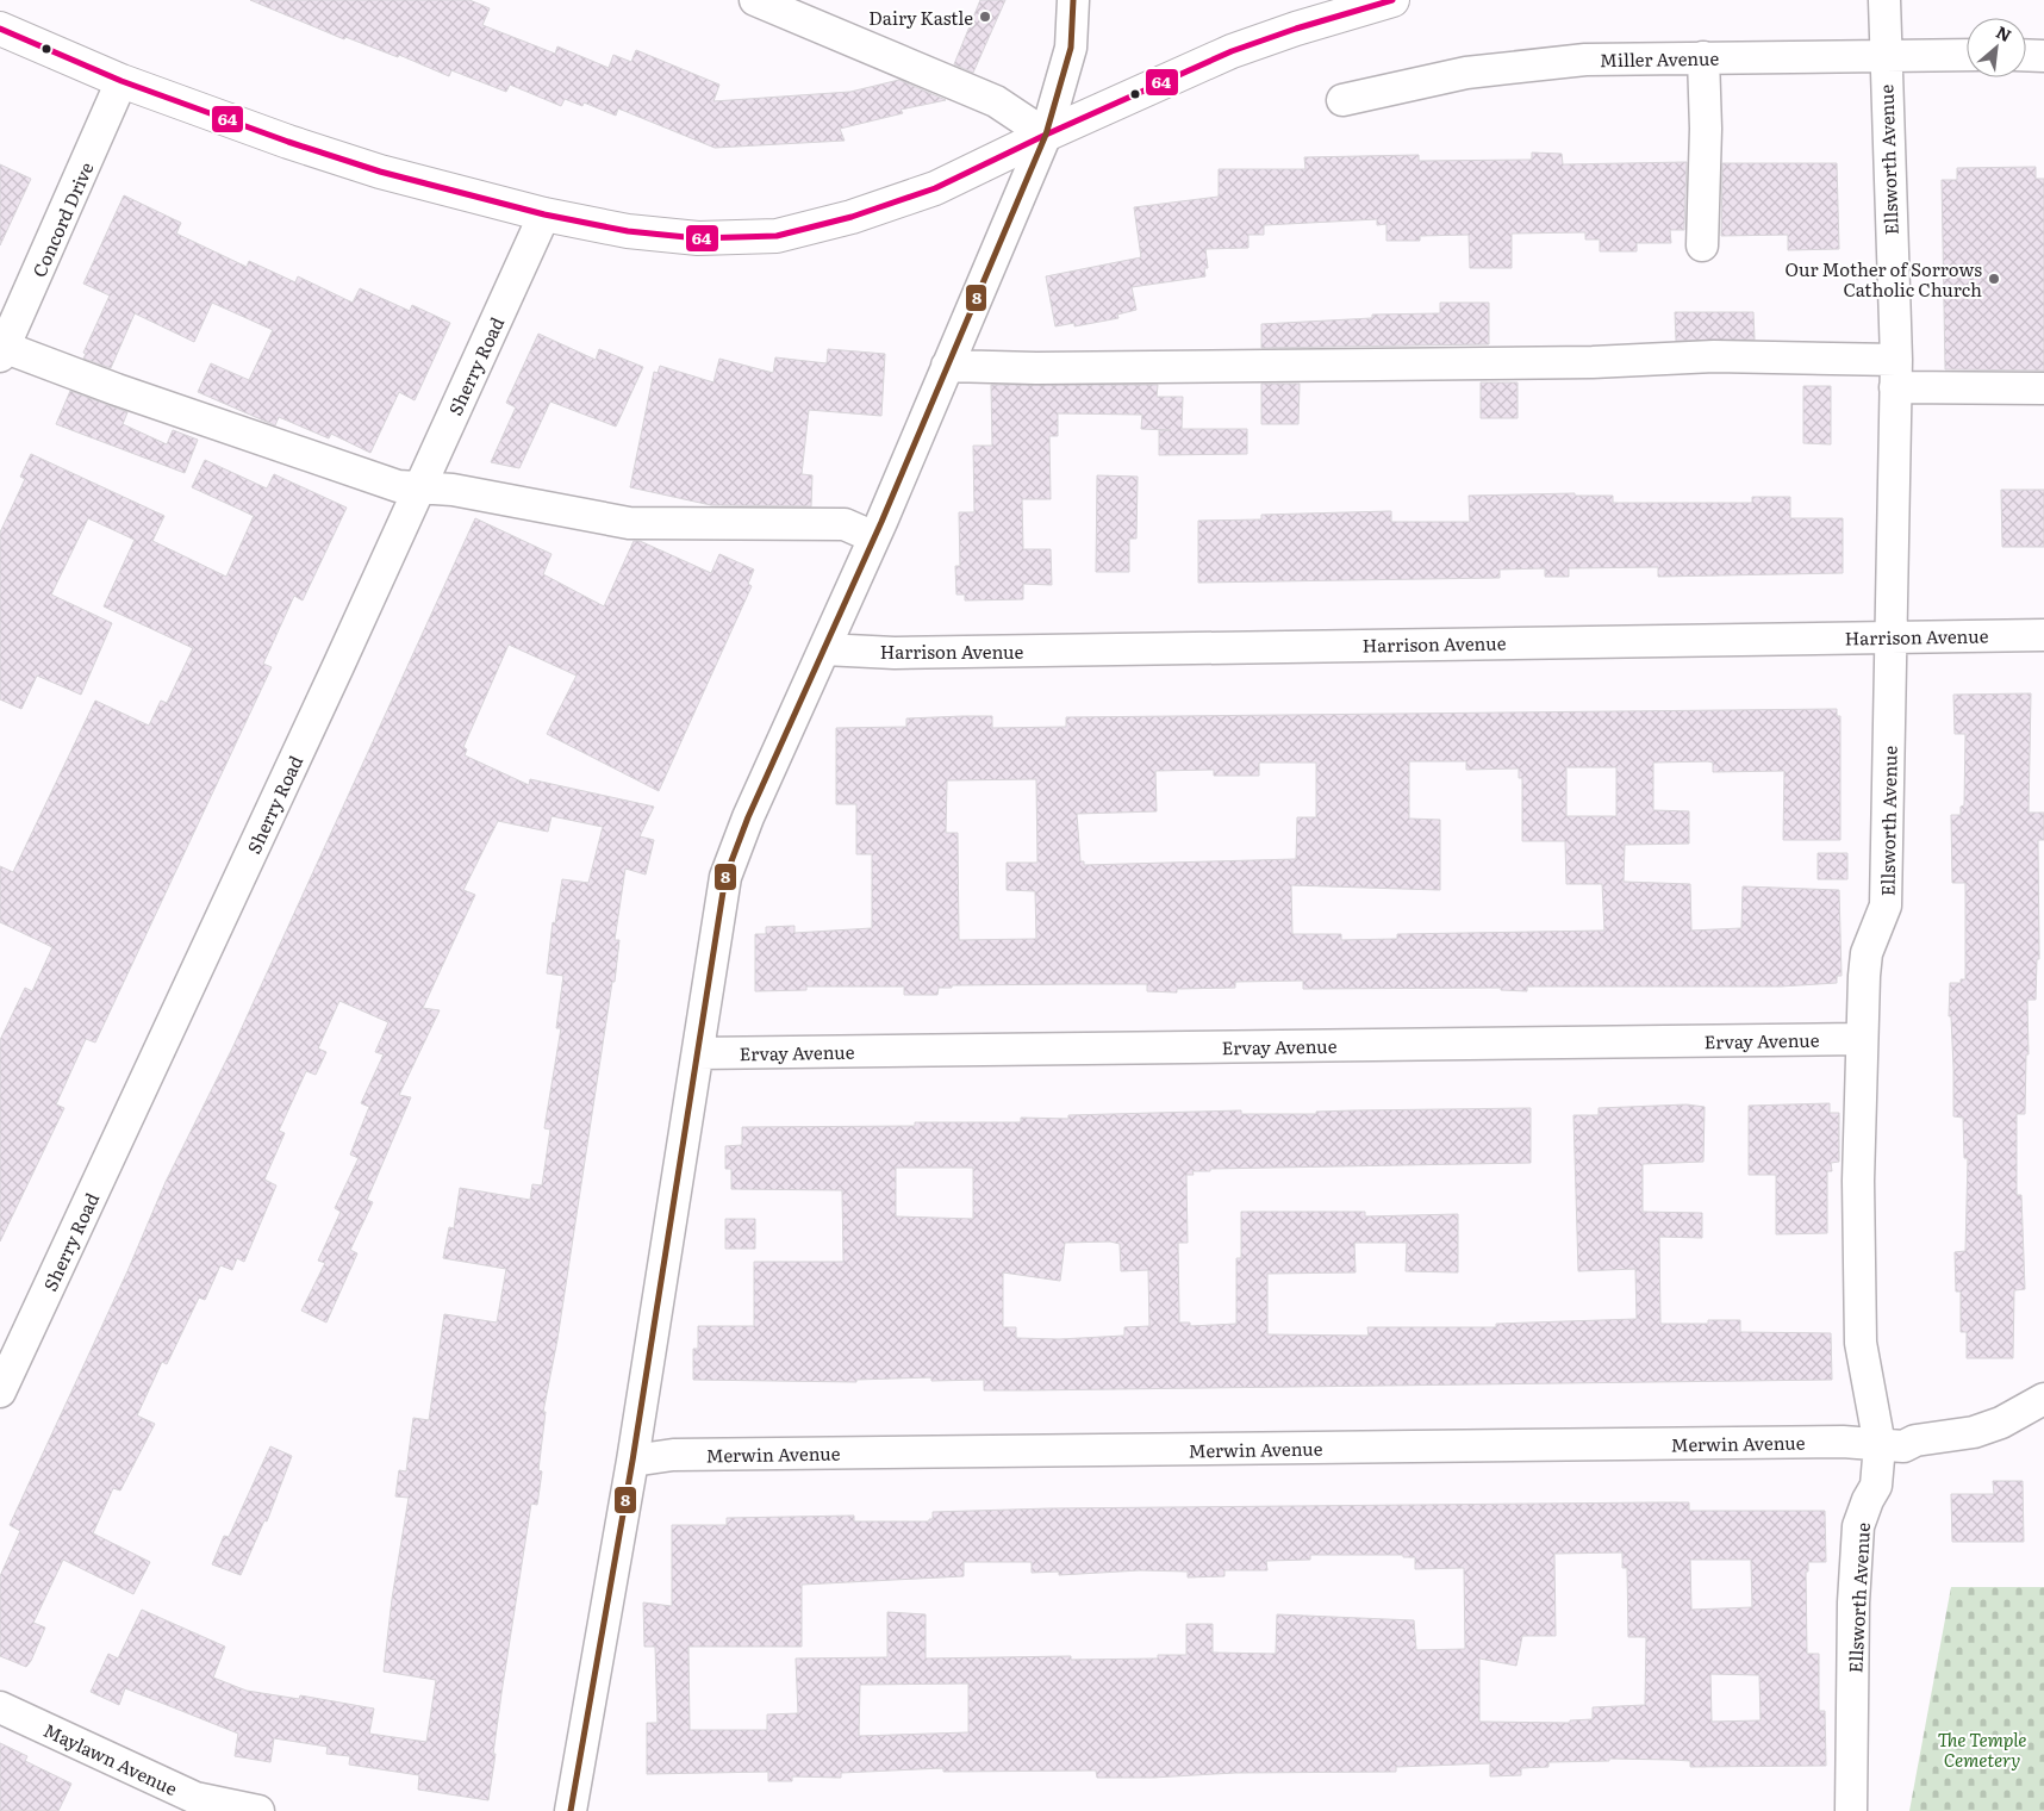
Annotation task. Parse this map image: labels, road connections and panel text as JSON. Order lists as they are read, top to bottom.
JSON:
{
  "streets": {
    "street": [
      "Miller Avenue",
      "Ellsworth Avenue",
      "Concord Drive",
      "Sherry Road",
      "Harrison Avenue",
      "Ervay Avenue",
      "Merwin Avenue",
      "Maylawn Avenue"
    ]
  },
  "crossings": [
    ["Miller Avenue", "Ellsworth Avenue"],
    ["Ellsworth Avenue", "Harrison Avenue"],
    ["Ellsworth Avenue", "Ervay Avenue"],
    ["Ellsworth Avenue", "Merwin Avenue"]
  ],
  "parks": ["The Temple Cemetery"],
  "places": ["Dairy Kastle", "Our Mother of Sorrows Catholic Church"],
  "lines": ["transit line 64", "transit line 8"],
  "north": "top right"
}
